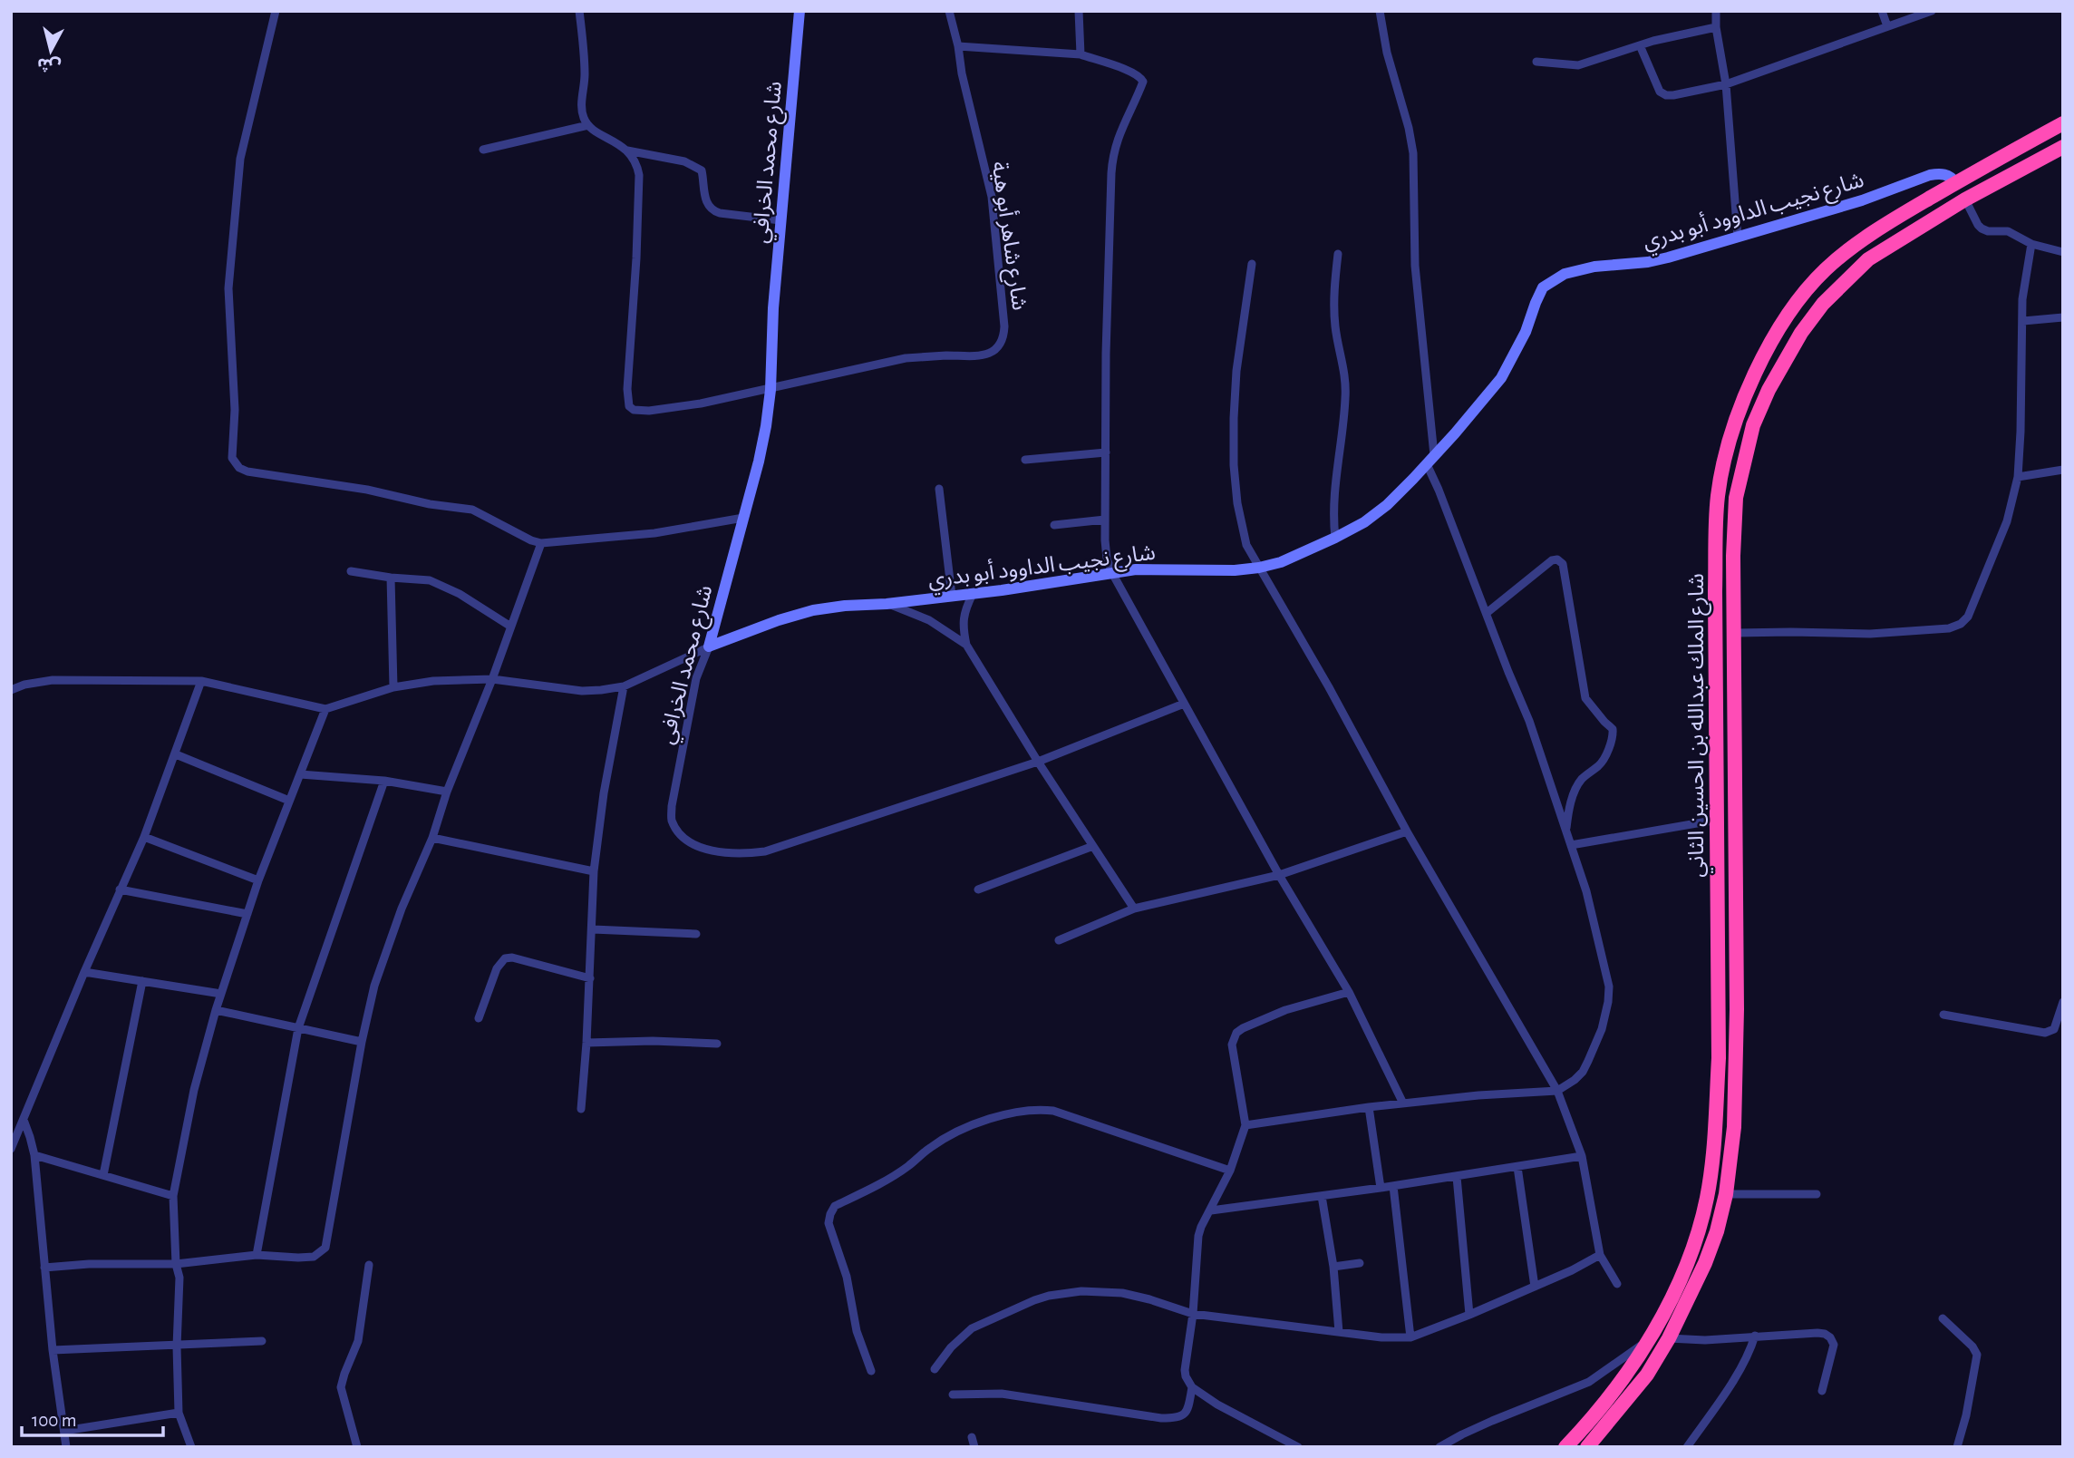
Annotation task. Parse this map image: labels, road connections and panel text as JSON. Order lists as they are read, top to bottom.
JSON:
{
  "streets": {
    "highway": ["شارع الملك عبدالله بن الحسين الثاني"],
    "street": ["شارع محمد الخرافي", "شارع نجيب الداوود أبو بدري", "شارع شاهر أبو هية"]
  },
  "crossings": [
    ["شارع محمد الخرافي", "شارع نجيب الداوود أبو بدري"],
    ["شارع محمد الخرافي", "شارع شاهر أبو هية"],
    ["شارع نجيب الداوود أبو بدري", "شارع الملك عبدالله بن الحسين الثاني"]
  ],
  "scale_bar": "100 m",
  "north": "bottom"
}
